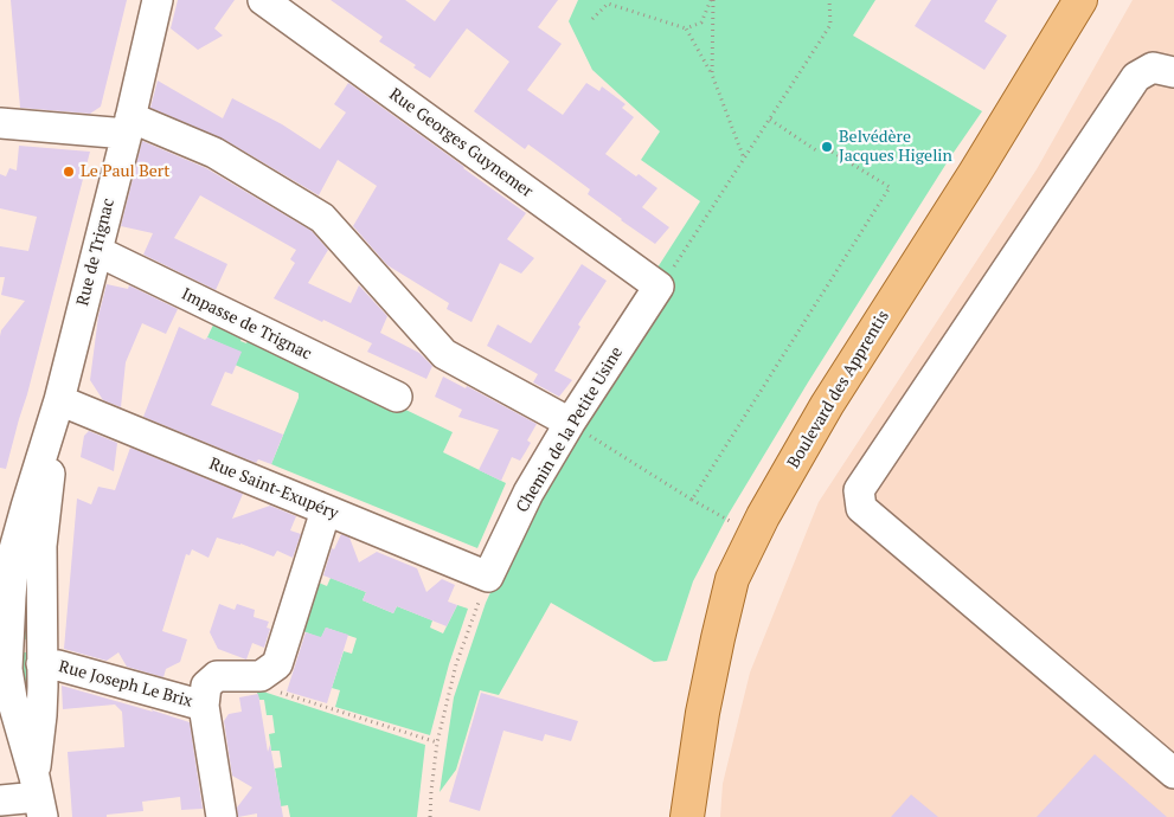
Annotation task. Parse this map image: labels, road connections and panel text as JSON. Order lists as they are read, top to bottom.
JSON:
{
  "streets": {
    "main road": ["Boulevard des Apprentis"],
    "street": [
      "Rue Georges Guynemer",
      "Rue de Trignac",
      "Impasse de Trignac",
      "Chemin de la Petite Usine",
      "Rue Saint-Exupéry",
      "Rue Joseph Le Brix"
    ]
  },
  "crossings": [
    ["Rue Georges Guynemer", "Chemin de la Petite Usine"],
    ["Rue de Trignac", "Impasse de Trignac"],
    ["Rue de Trignac", "Rue Saint-Exupéry"],
    ["Rue de Trignac", "Rue Joseph Le Brix"],
    ["Chemin de la Petite Usine", "Rue Saint-Exupéry"]
  ],
  "places": ["Belvédère Jacques Higelin", "Le Paul Bert"]
}
